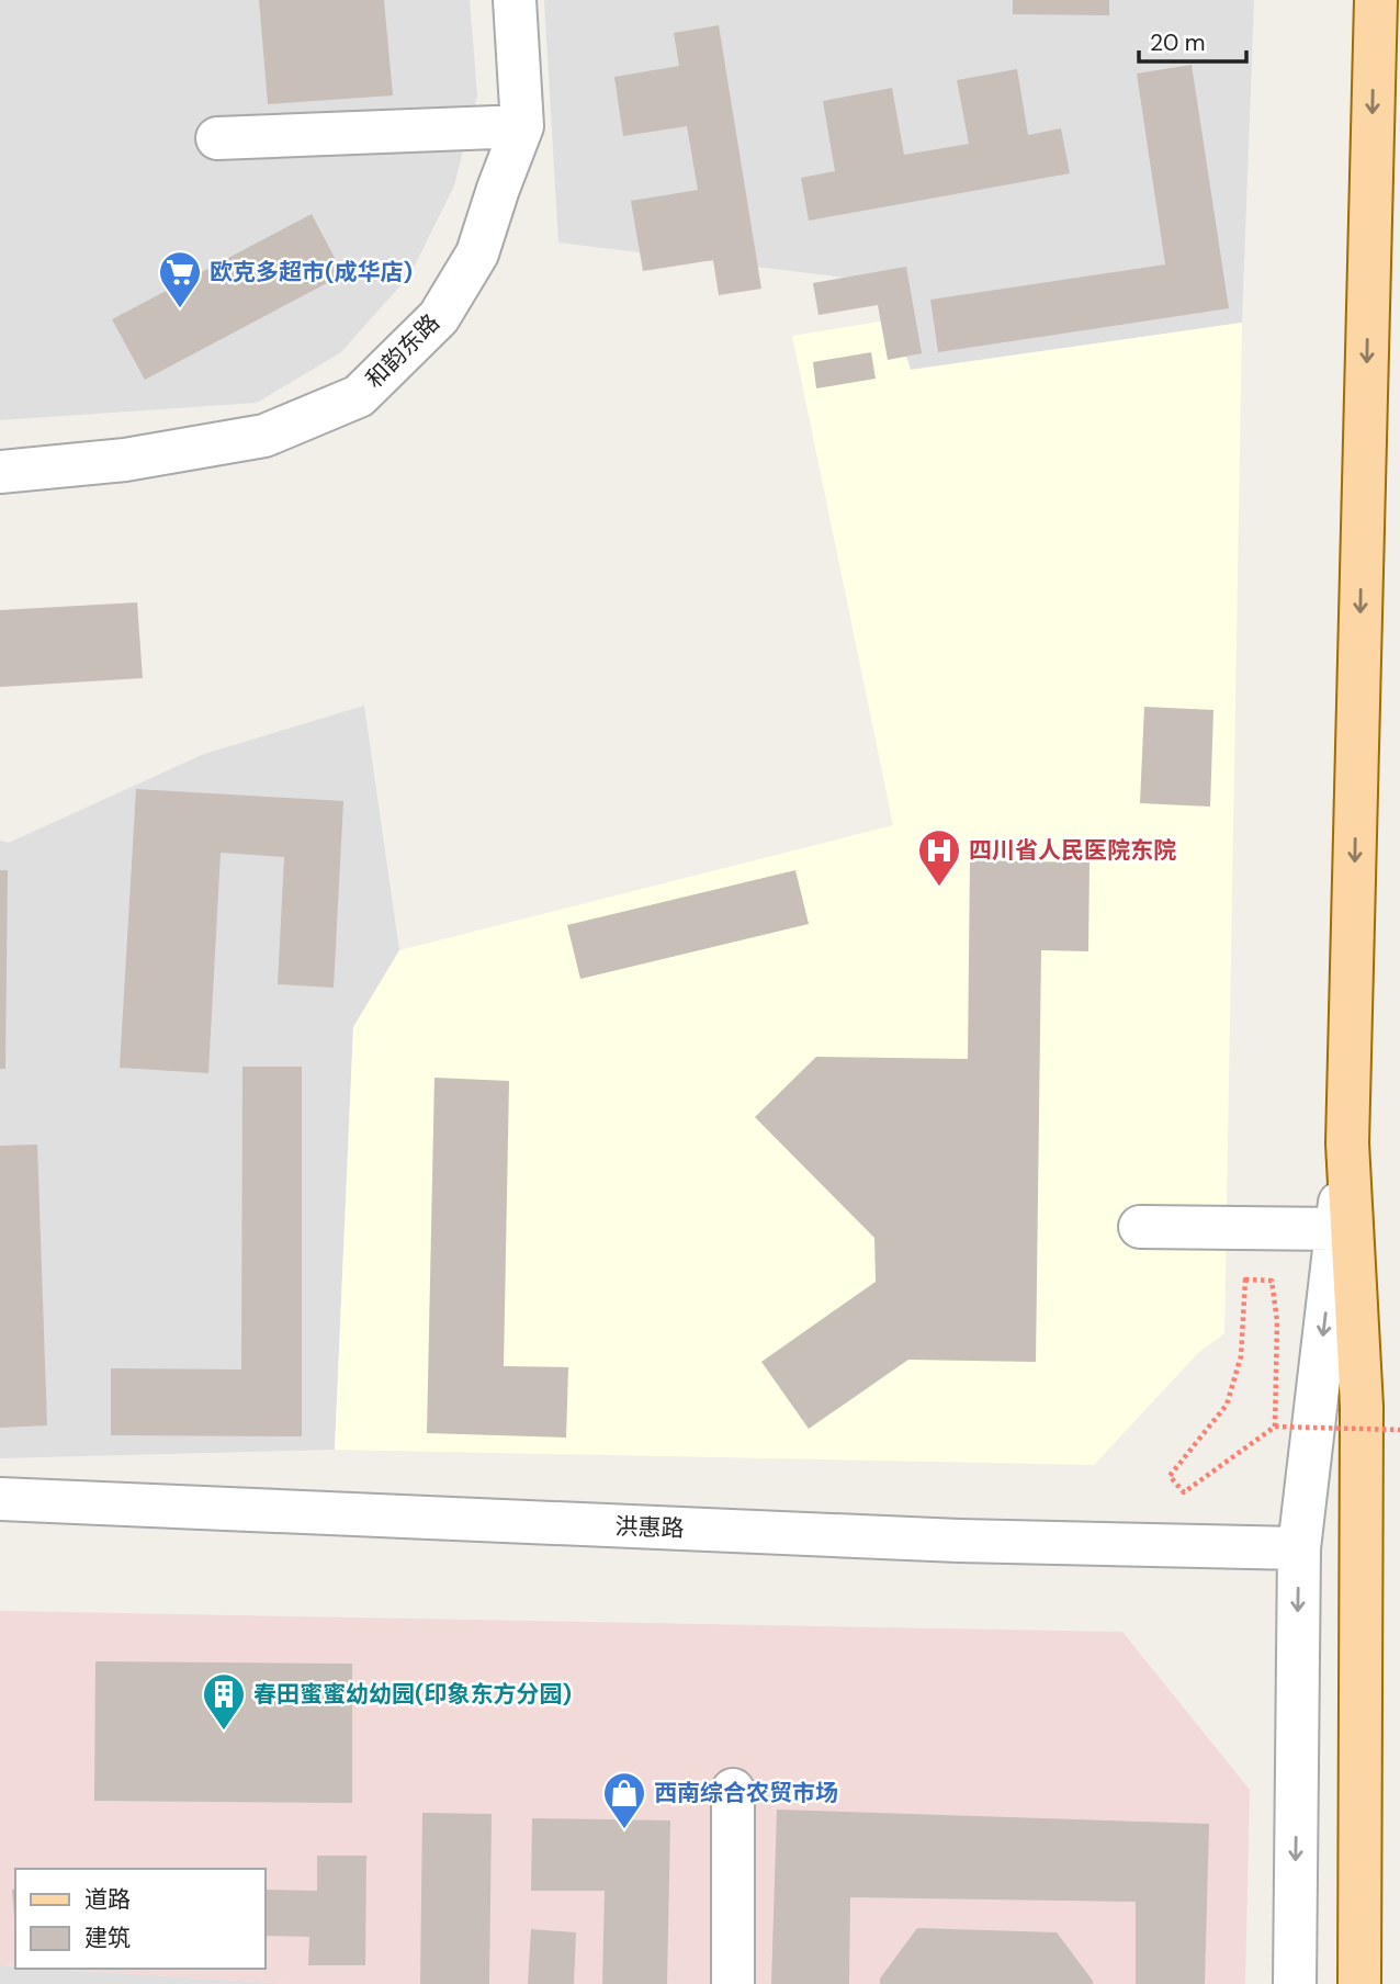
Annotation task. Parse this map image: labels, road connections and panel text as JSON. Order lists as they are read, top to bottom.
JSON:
{
  "streets": {
    "street": ["和韵东路", "洪惠路"]
  },
  "places": {
    "supermarket": ["欧克多超市(成华店)"],
    "hospital": ["四川省人民医院东院"],
    "building": ["春田蜜蜜幼幼园(印象东方分园)"],
    "shop": ["西南综合农贸市场"]
  },
  "legend": ["道路", "建筑"],
  "scale_bar": "20 m"
}
